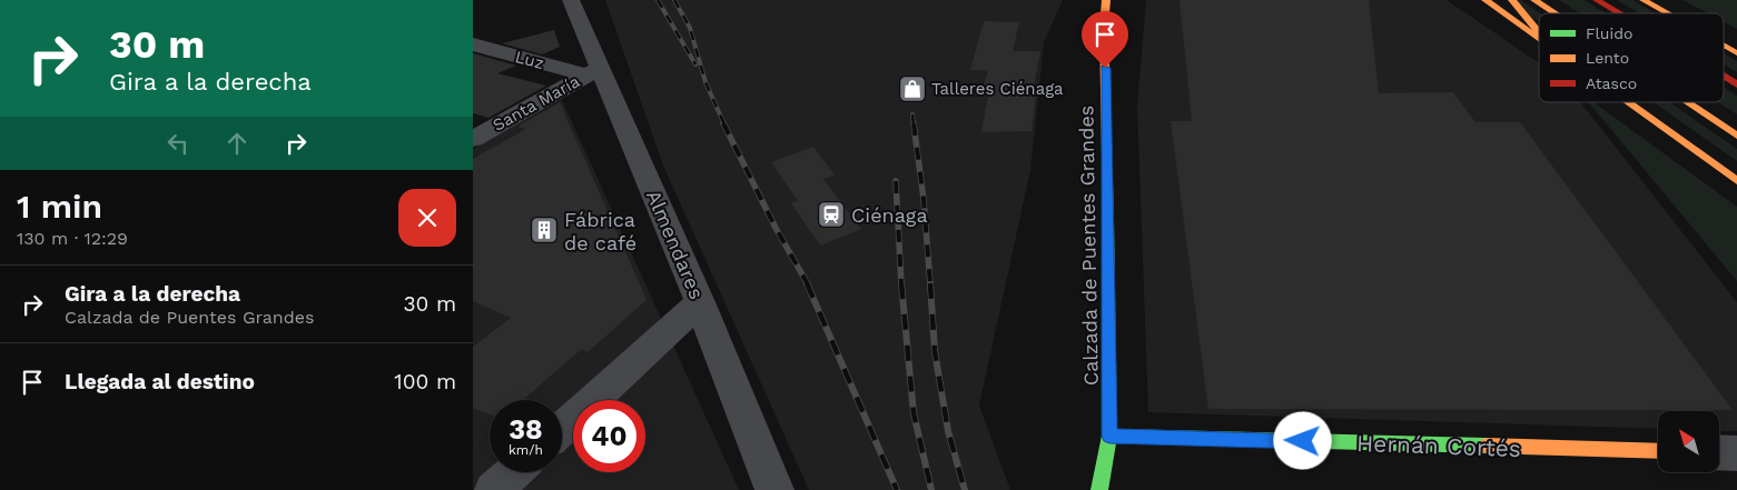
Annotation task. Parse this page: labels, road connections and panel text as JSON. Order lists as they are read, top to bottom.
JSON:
{
  "streets": {
    "main road": ["Calzada de Puentes Grandes", "Hernán Cortés"],
    "street": ["Luz", "Santa María", "Almendares"]
  },
  "crossings": [
    ["Luz", "Santa María"],
    ["Luz", "Almendares"],
    ["Santa María", "Almendares"],
    ["Calzada de Puentes Grandes", "Hernán Cortés"]
  ],
  "places": {
    "shop": ["Talleres Ciénaga"],
    "station": ["Ciénaga"],
    "building": ["Fábrica de café"]
  },
  "legend": ["Fluido", "Lento", "Atasco"],
  "north": "top left",
  "page": {
    "turn": ["30 m", "Gira a la derecha"],
    "heading": ["1 min", "130 m · 12:29"],
    "list": [
      {
        "name": "Gira a la derecha",
        "note": "Calzada de Puentes Grandes",
        "value": "30 m"
      },
      {
        "name": "Llegada al destino",
        "value": "100 m"
      }
    ],
    "speed": "38 km/h",
    "limit": "40"
  }
}
